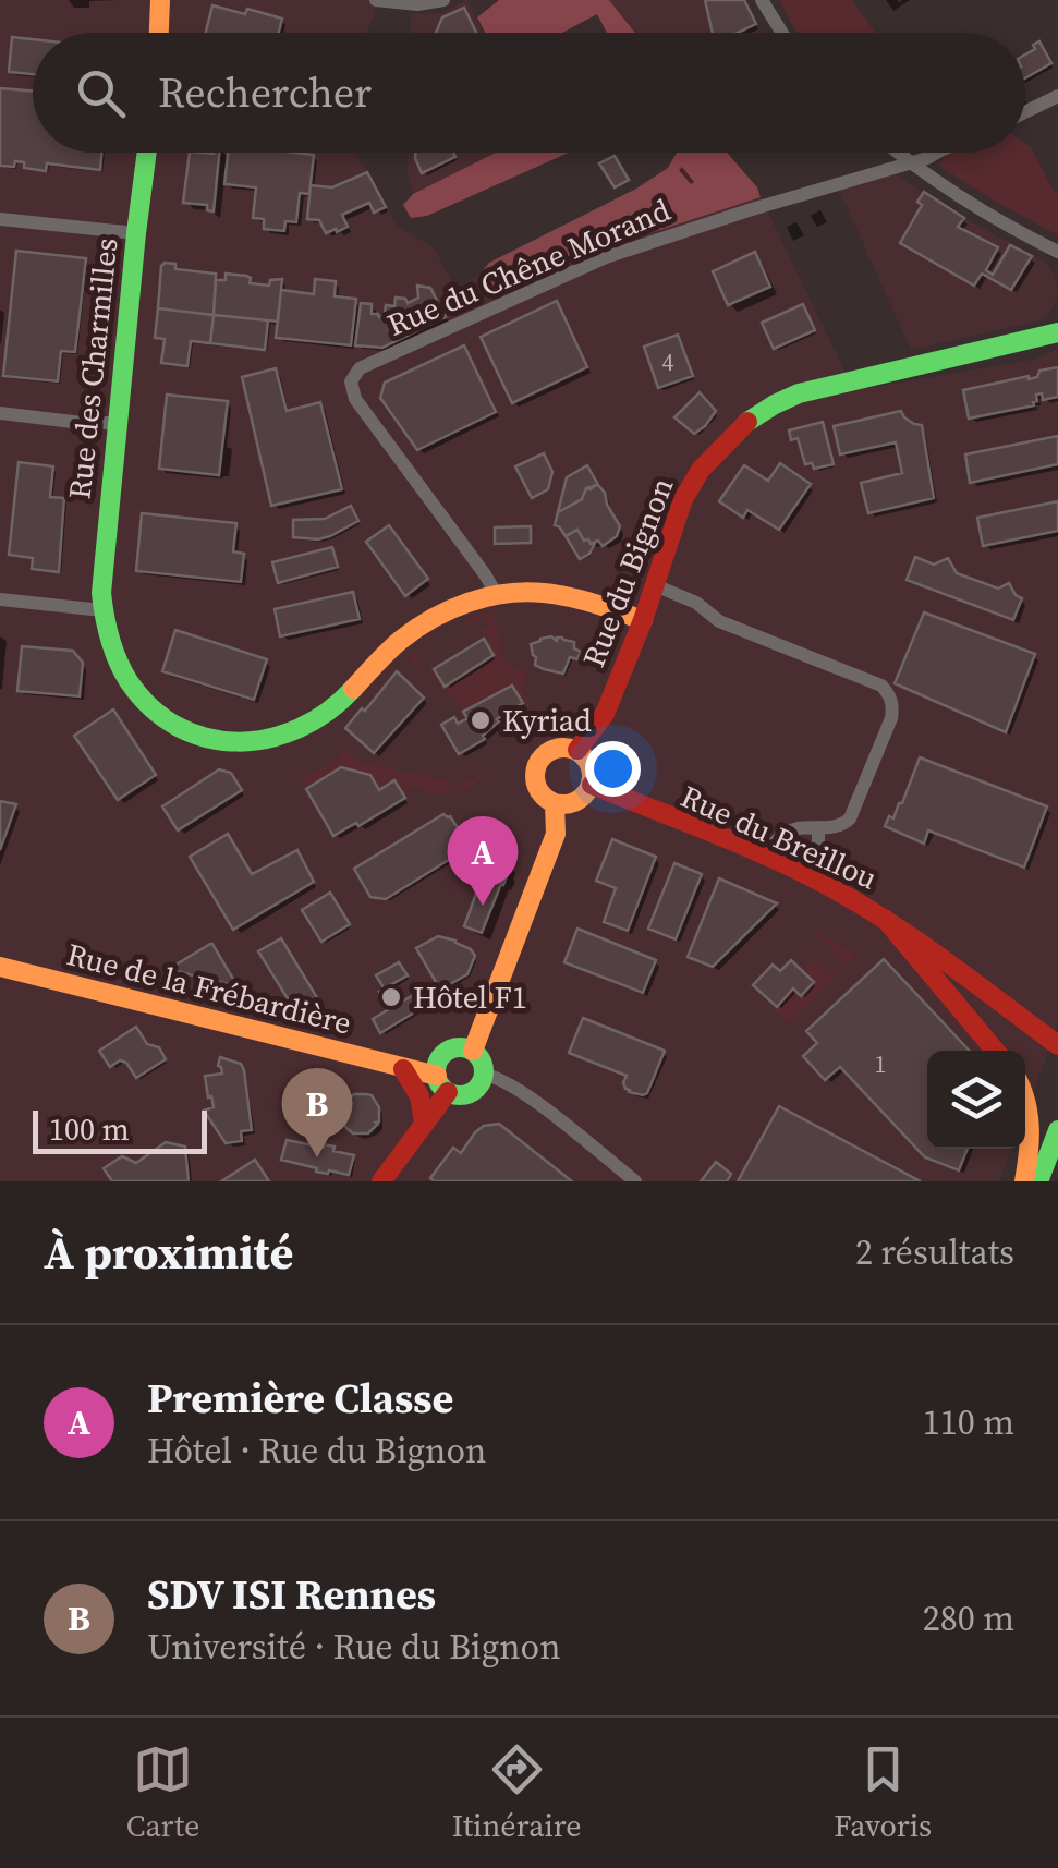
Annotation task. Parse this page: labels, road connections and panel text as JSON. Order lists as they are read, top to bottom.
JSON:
{
  "streets": {
    "main road": [
      "Rue des Charmilles",
      "Rue du Bignon",
      "Rue du Breillou",
      "Rue de la Frébardière"
    ],
    "street": ["Rue du Chêne Morand"]
  },
  "crossings": [
    ["Rue du Bignon", "Rue du Breillou"]
  ],
  "places": ["Kyriad", "Hôtel F1"],
  "house_numbers": ["4", "1"],
  "scale_bar": "100 m",
  "page": {
    "search": "Rechercher",
    "pins": ["A", "B"],
    "scale": "100 m",
    "heading": ["À proximité", "2 résultats"],
    "list": [
      {
        "mark": "A",
        "name": "Première Classe",
        "note": "Hôtel · Rue du Bignon",
        "value": "110 m"
      },
      {
        "mark": "B",
        "name": "SDV ISI Rennes",
        "note": "Université · Rue du Bignon",
        "value": "280 m"
      }
    ],
    "nav": ["Carte", "Itinéraire", "Favoris"]
  }
}
